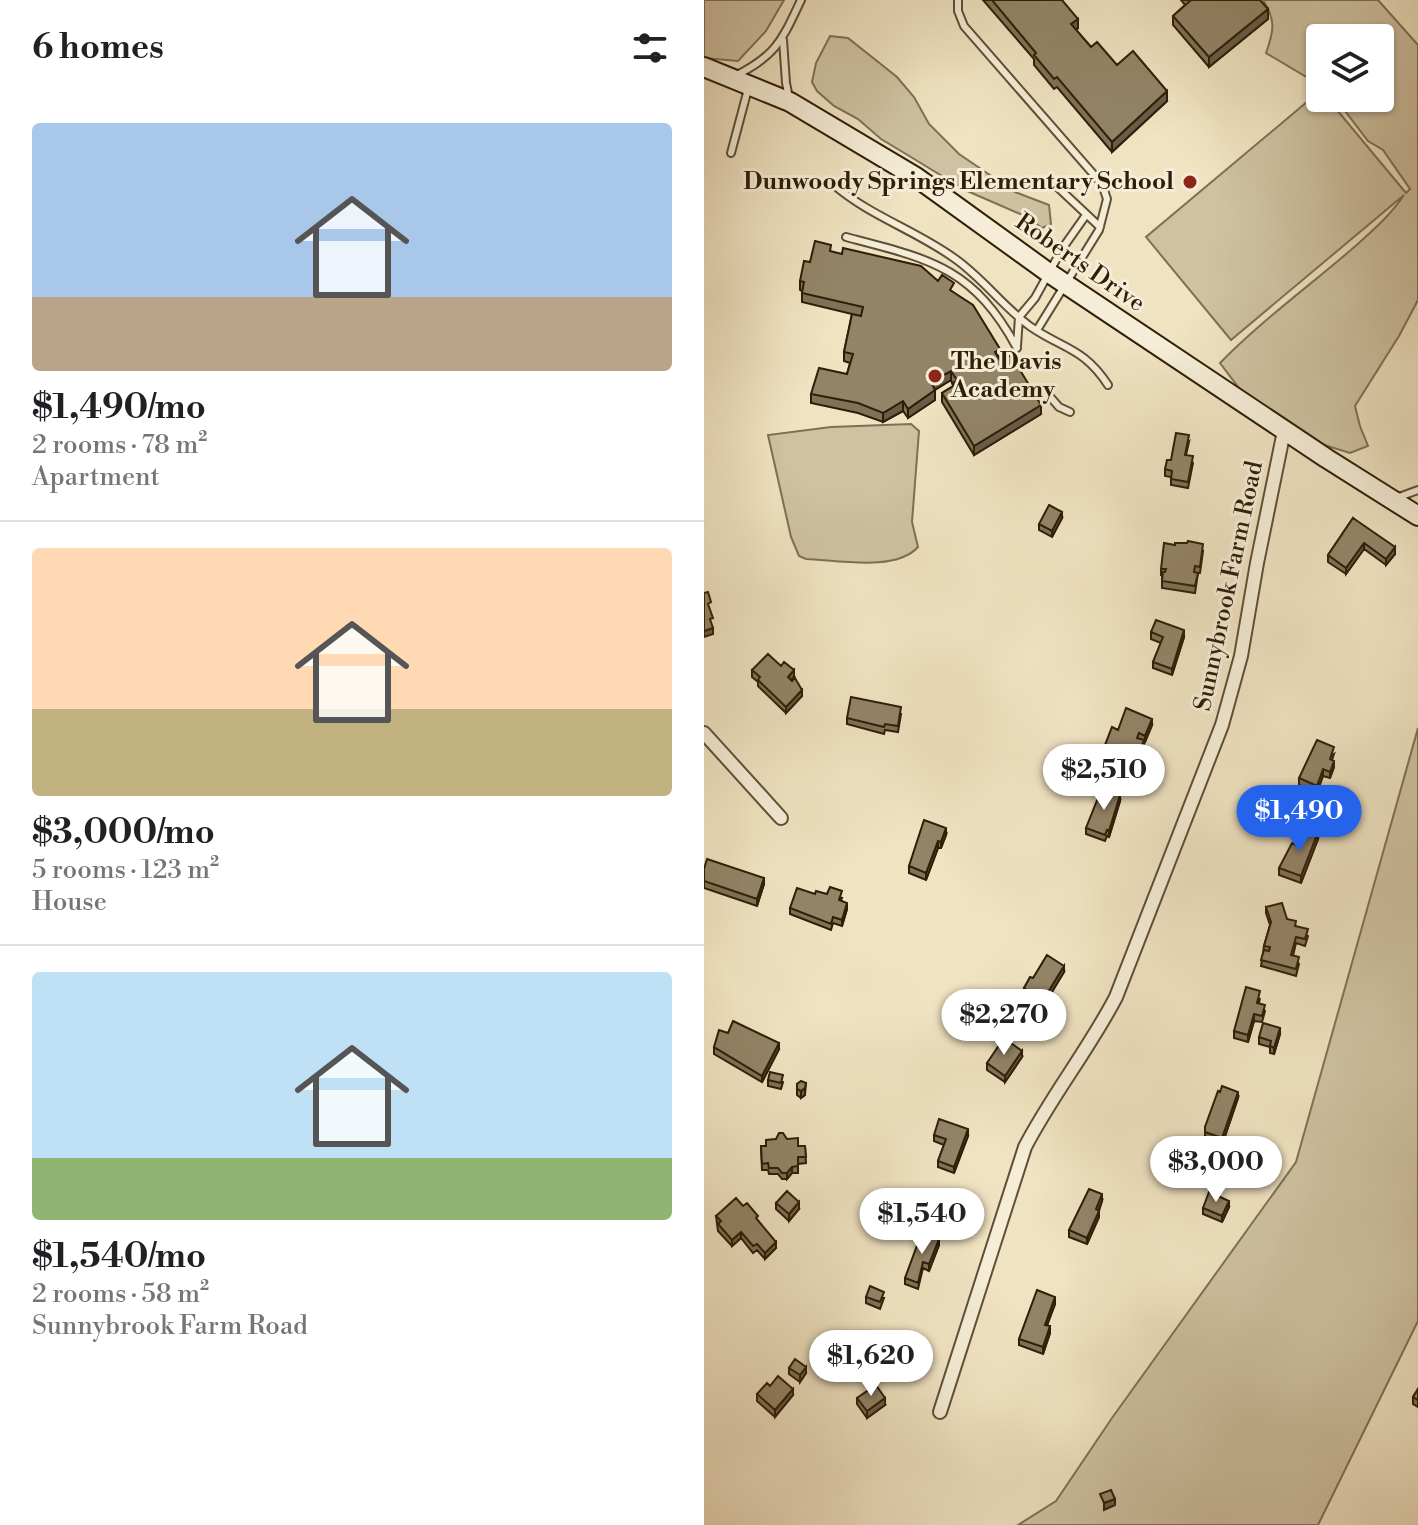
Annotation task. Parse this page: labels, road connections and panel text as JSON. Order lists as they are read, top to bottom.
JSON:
{
  "streets": {
    "street": ["Roberts Drive", "Sunnybrook Farm Road"]
  },
  "crossings": [
    ["Roberts Drive", "Sunnybrook Farm Road"]
  ],
  "places": ["Dunwoody Springs Elementary School", "The Davis Academy"],
  "page": {
    "heading": "6 homes",
    "list": [
      {
        "name": "$1,490/mo",
        "note": "2 rooms · 78 m² · Apartment"
      },
      {
        "name": "$3,000/mo",
        "note": "5 rooms · 123 m² · House"
      },
      {
        "name": "$1,540/mo",
        "note": "2 rooms · 58 m² · Sunnybrook Farm Road"
      }
    ],
    "price": [
      "$2,510",
      "$1,490",
      "$2,270",
      "$3,000",
      "$1,540",
      "$1,620"
    ]
  }
}
